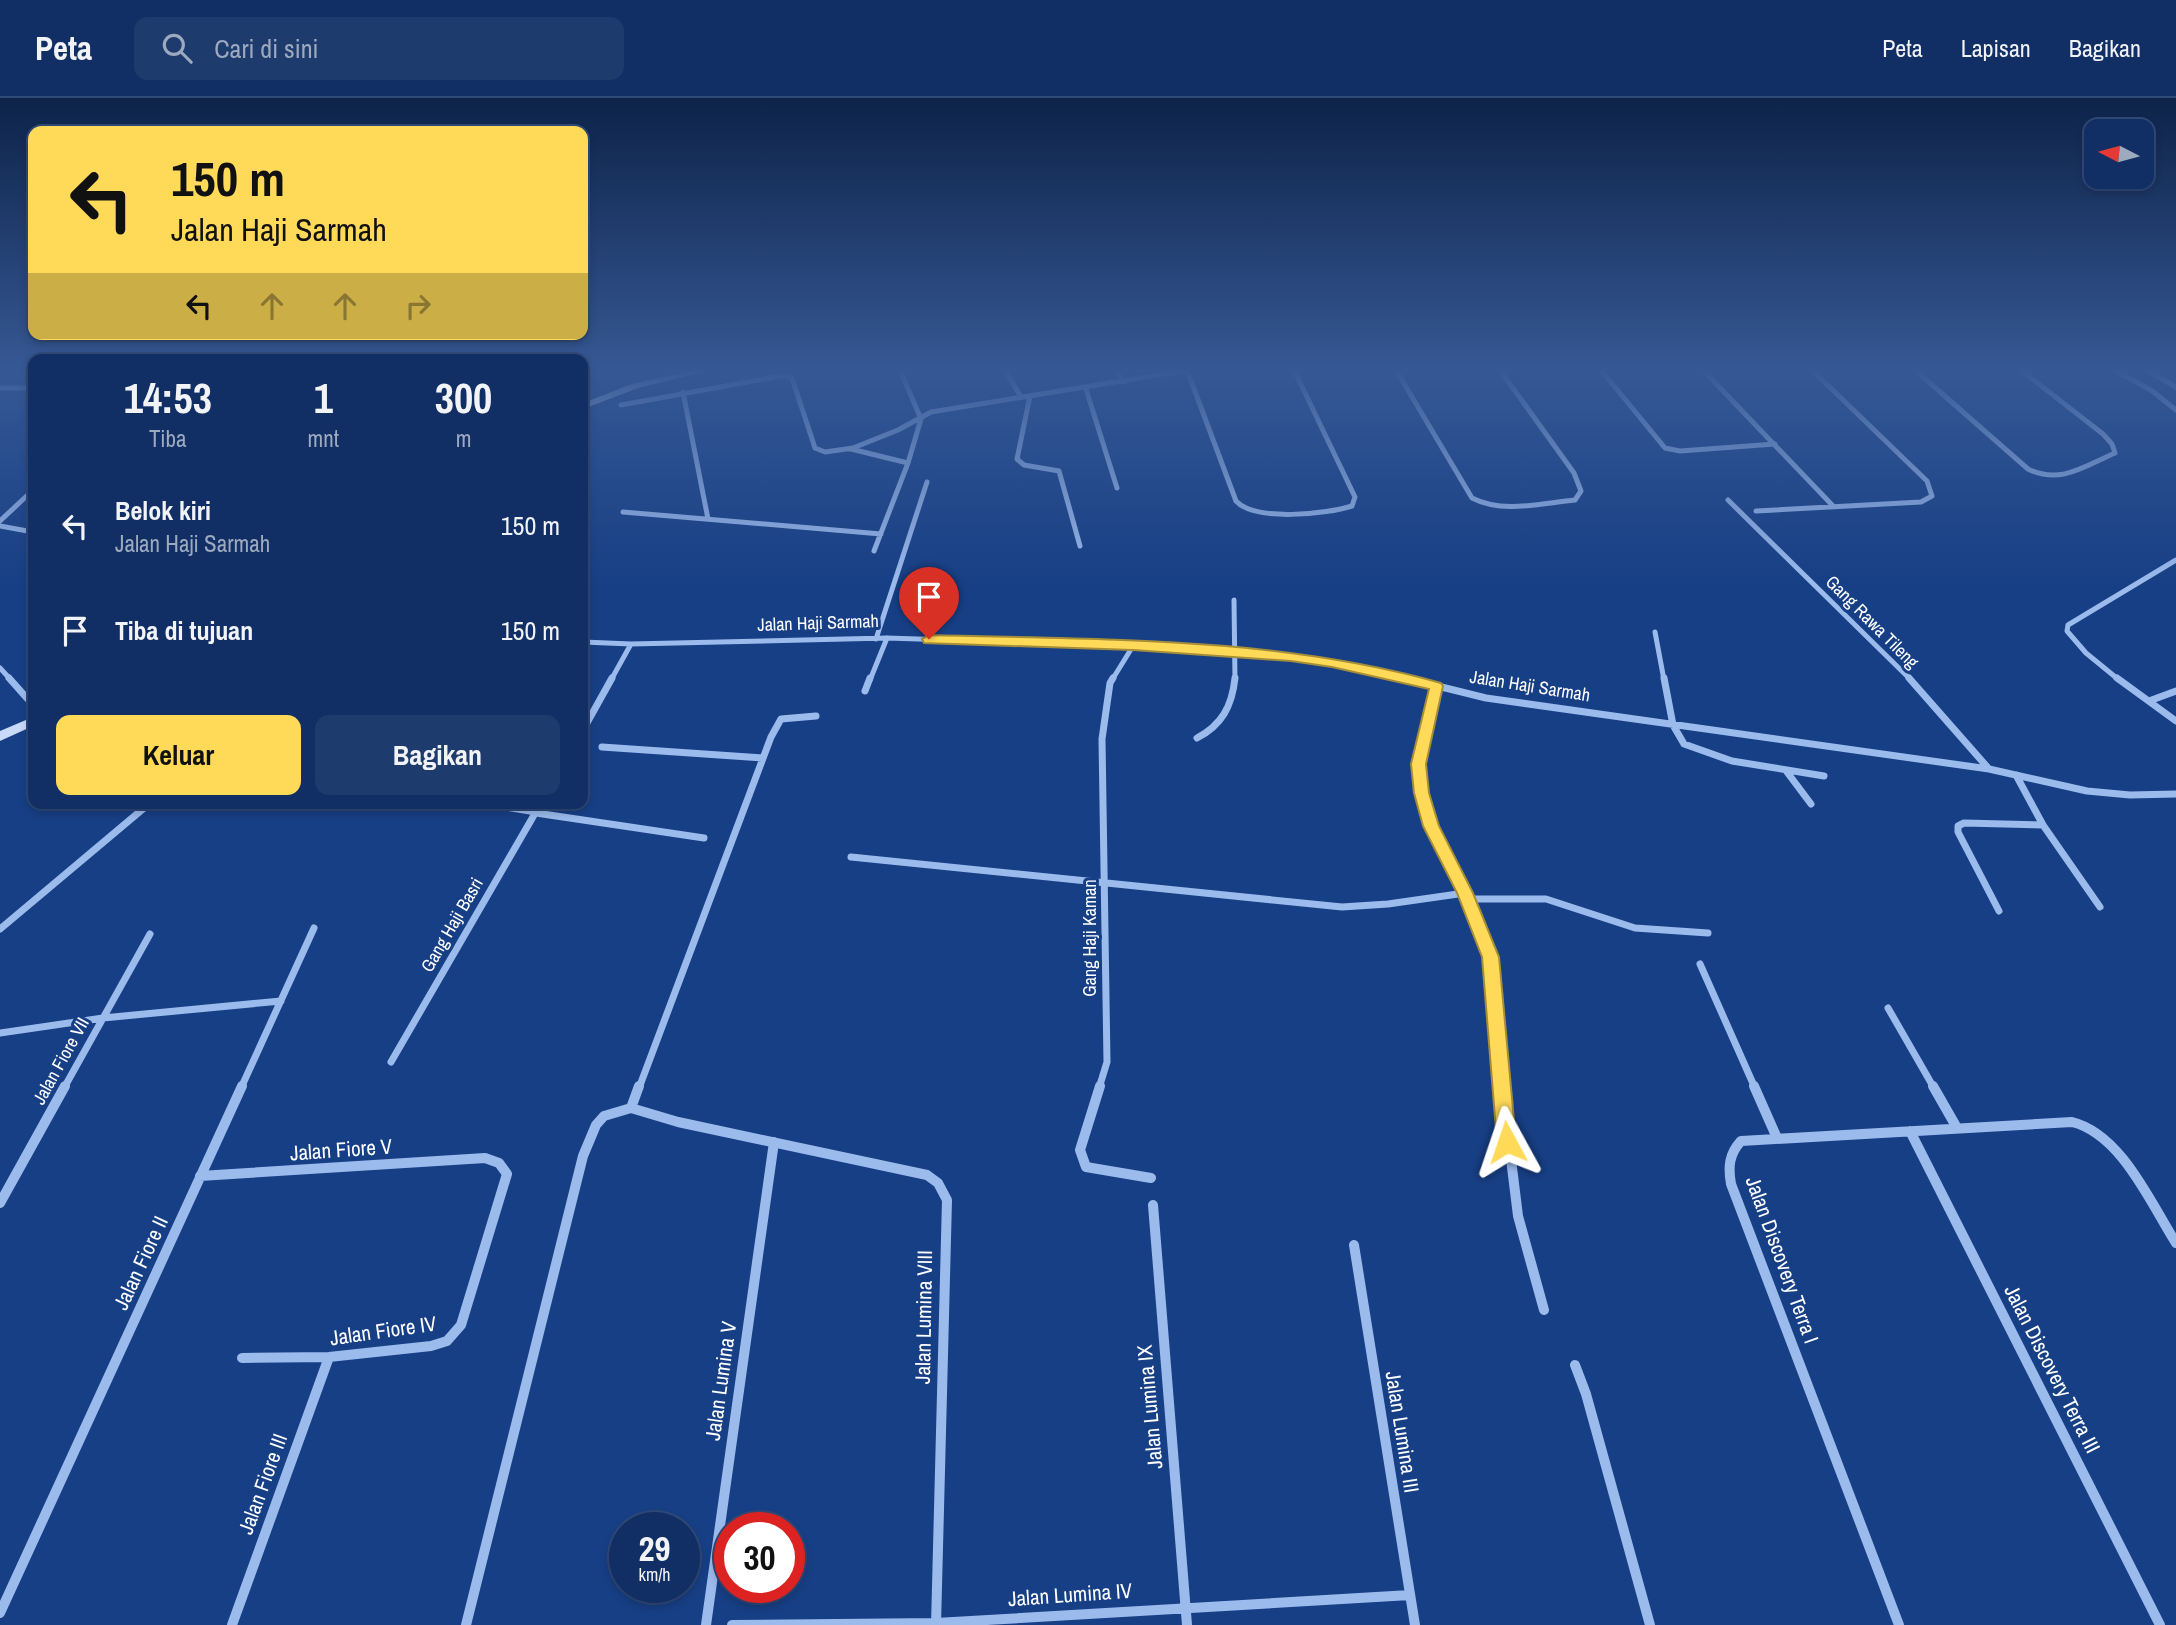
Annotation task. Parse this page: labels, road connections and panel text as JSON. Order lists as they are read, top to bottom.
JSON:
{
  "streets": {
    "street": [
      "Gang Rawa Tileng",
      "Jalan Haji Sarmah",
      "Gang Haji Basri",
      "Gang Haji Kaman",
      "Jalan Fiore VII",
      "Jalan Fiore V",
      "Jalan Discovery Terra I",
      "Jalan Fiore II",
      "Jalan Lumina VIII",
      "Jalan Fiore IV",
      "Jalan Discovery Terra III",
      "Jalan Lumina V",
      "Jalan Lumina IX",
      "Jalan Lumina III",
      "Jalan Fiore III",
      "Jalan Lumina IV"
    ]
  },
  "crossings": [
    ["Gang Rawa Tileng", "Jalan Haji Sarmah"],
    ["Jalan Haji Sarmah", "Gang Haji Kaman"],
    ["Jalan Fiore V", "Jalan Fiore II"],
    ["Jalan Fiore V", "Jalan Fiore IV"],
    ["Jalan Discovery Terra I", "Jalan Discovery Terra III"],
    ["Jalan Lumina VIII", "Jalan Lumina V"],
    ["Jalan Lumina VIII", "Jalan Lumina IV"],
    ["Jalan Fiore IV", "Jalan Fiore III"],
    ["Jalan Lumina IX", "Jalan Lumina IV"],
    ["Jalan Lumina III", "Jalan Lumina IV"]
  ],
  "north": "left",
  "page": {
    "header": "Peta",
    "search": "Cari di sini",
    "nav": ["Peta", "Lapisan", "Bagikan"],
    "turn": ["150 m", "Jalan Haji Sarmah"],
    "eta": [
      "14:53",
      "Tiba",
      "1",
      "mnt",
      "300",
      "m"
    ],
    "list": [
      {
        "name": "Belok kiri",
        "note": "Jalan Haji Sarmah",
        "value": "150 m"
      },
      {
        "name": "Tiba di tujuan",
        "value": "150 m"
      }
    ],
    "buttons": ["Keluar", "Bagikan"],
    "speed": "29 km/h",
    "limit": "30"
  }
}
